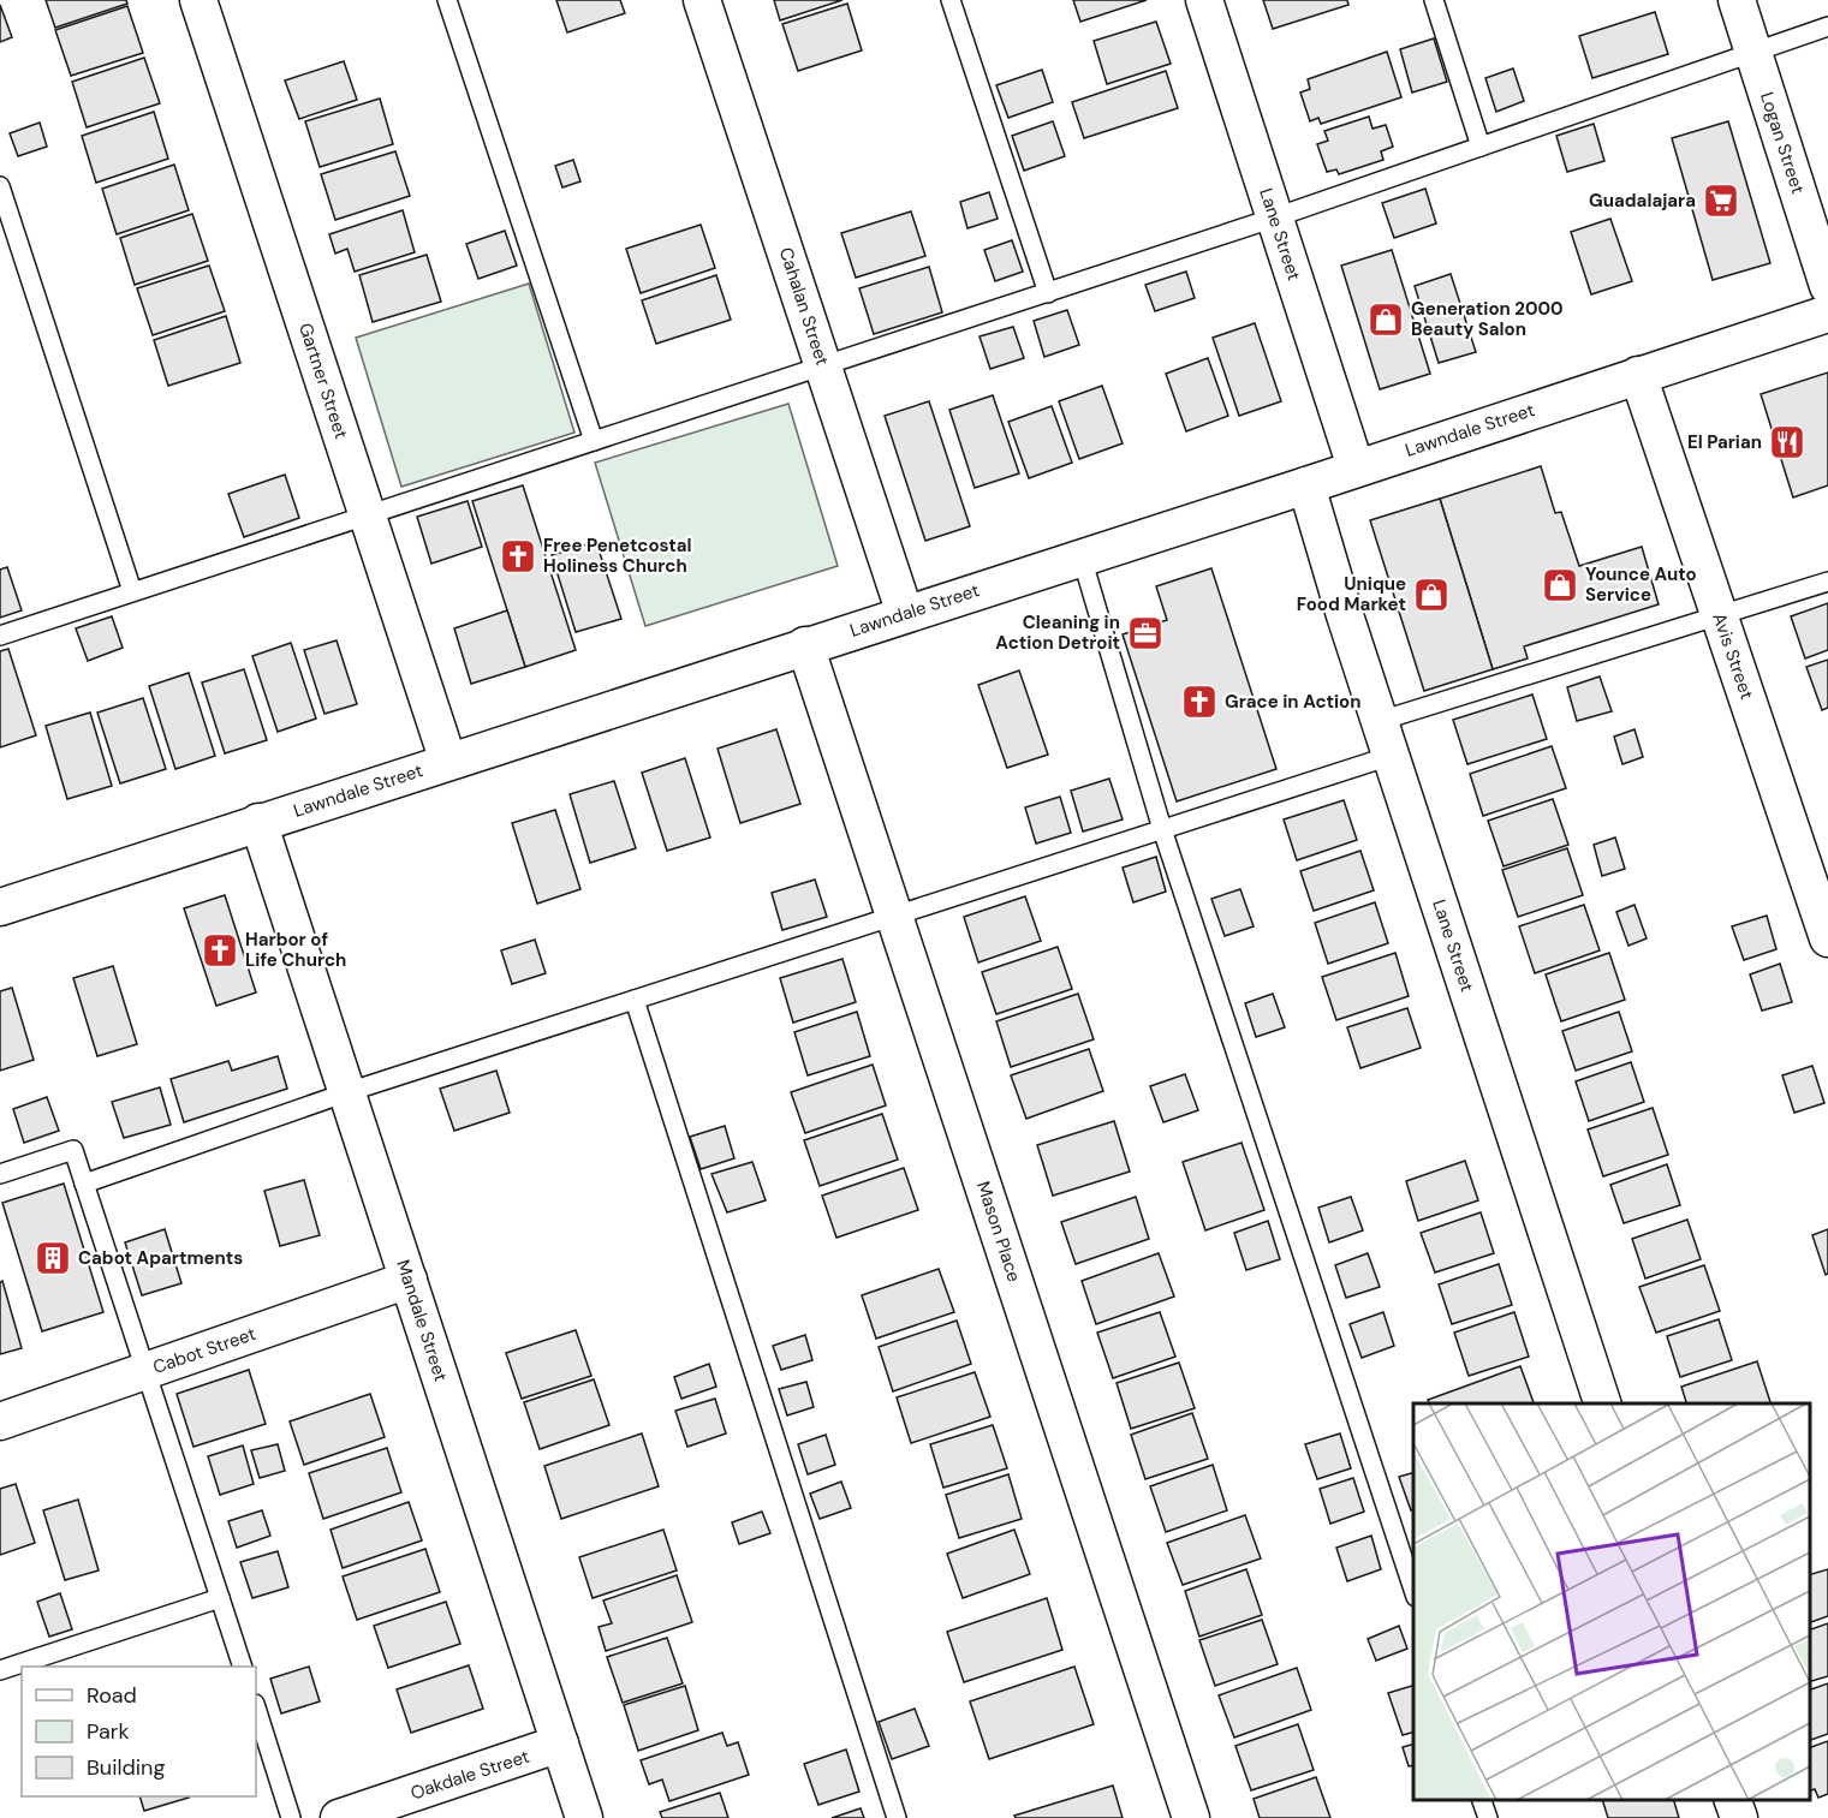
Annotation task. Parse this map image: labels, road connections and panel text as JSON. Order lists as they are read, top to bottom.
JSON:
{
  "streets": {
    "street": [
      "Logan Street",
      "Lane Street",
      "Cahalan Street",
      "Gartner Street",
      "Lawndale Street",
      "Avis Street",
      "Mason Place",
      "Mandale Street",
      "Cabot Street",
      "Oakdale Street"
    ]
  },
  "crossings": [
    ["Lane Street", "Lawndale Street"],
    ["Cahalan Street", "Lawndale Street"],
    ["Gartner Street", "Lawndale Street"],
    ["Lawndale Street", "Avis Street"],
    ["Lawndale Street", "Mason Place"],
    ["Lawndale Street", "Mandale Street"],
    ["Mandale Street", "Cabot Street"],
    ["Mandale Street", "Oakdale Street"]
  ],
  "places": {
    "supermarket": ["Guadalajara"],
    "shop": ["Generation 2000 Beauty Salon", "Younce Auto Service", "Unique Food Market"],
    "restaurant": ["El Parian"],
    "church": ["Free Penetcostal Holiness Church", "Grace in Action", "Harbor of Life Church"],
    "office": ["Cleaning in Action Detroit"],
    "building": ["Cabot Apartments"]
  },
  "legend": ["Road", "Park", "Building"]
}
